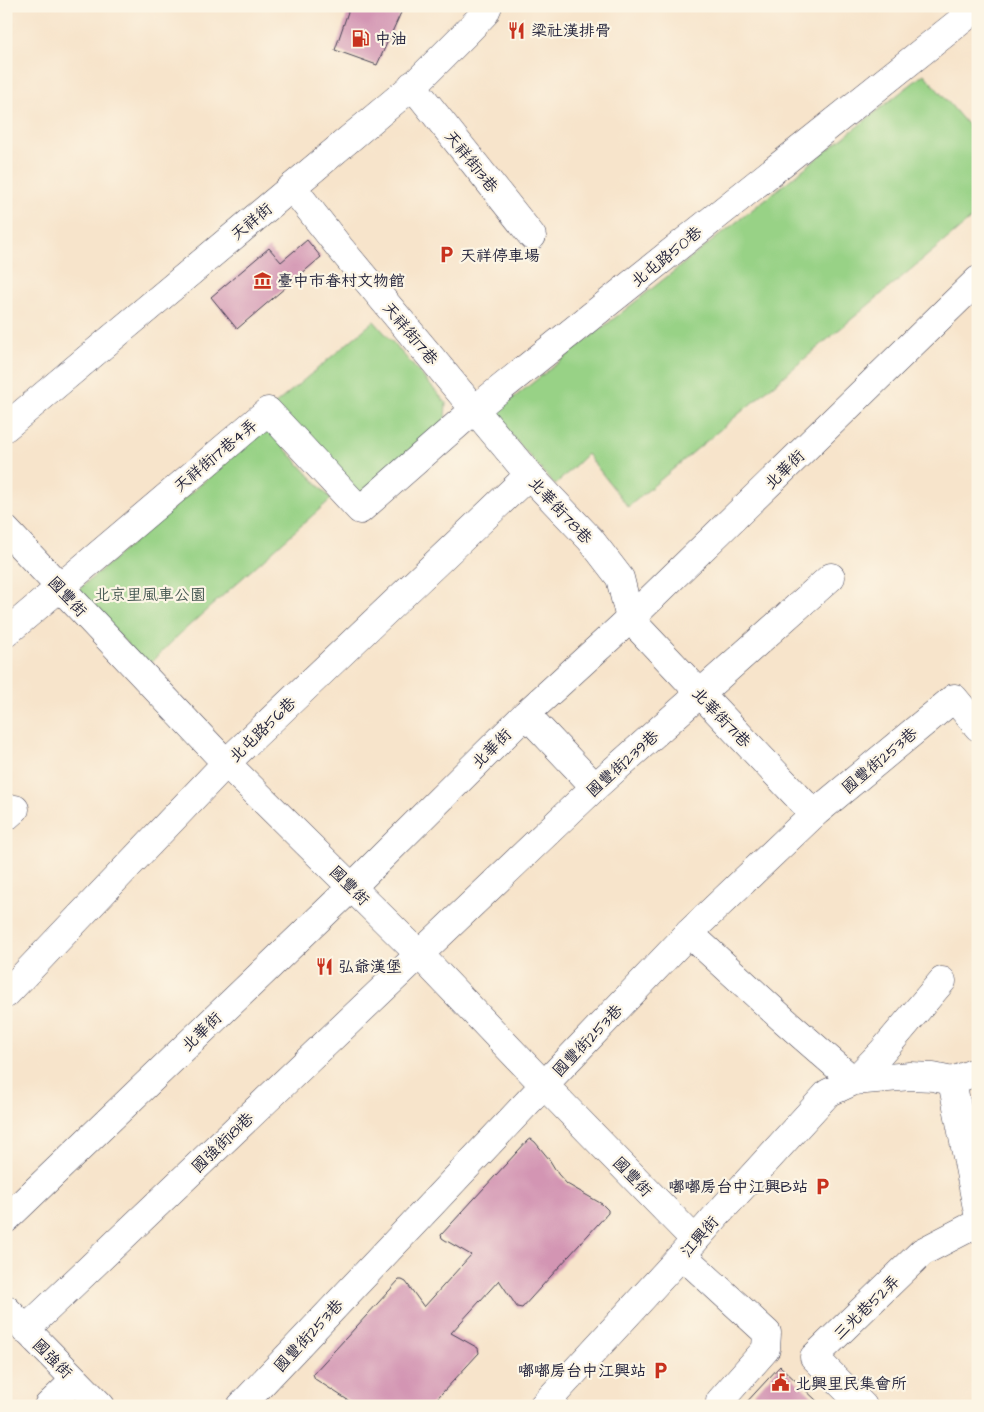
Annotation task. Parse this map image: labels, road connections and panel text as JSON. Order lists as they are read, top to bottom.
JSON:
{
  "streets": {
    "street": [
      "天祥街13巷",
      "天祥街",
      "北屯路50巷",
      "天祥街17巷",
      "天祥街17巷4弄",
      "北華街",
      "北華街78巷",
      "國豐街",
      "北華街71巷",
      "北屯路56巷",
      "國豐街253巷",
      "國豐街239巷",
      "國強街181巷",
      "江興街",
      "三光巷52弄",
      "國強街"
    ]
  },
  "crossings": [
    ["天祥街13巷", "天祥街"],
    ["天祥街", "天祥街17巷"],
    ["北屯路50巷", "天祥街17巷"],
    ["北屯路50巷", "天祥街17巷4弄"],
    ["北屯路50巷", "北華街78巷"],
    ["天祥街17巷", "北華街78巷"],
    ["天祥街17巷4弄", "國豐街"],
    ["北華街", "北華街78巷"],
    ["北華街", "國豐街"],
    ["北華街", "北華街71巷"],
    ["北華街78巷", "北華街71巷"],
    ["北華街78巷", "北屯路56巷"],
    ["國豐街", "北屯路56巷"],
    ["國豐街", "國豐街253巷"],
    ["國豐街", "國豐街239巷"],
    ["國豐街", "國強街181巷"],
    ["國豐街", "江興街"],
    ["北華街71巷", "國豐街253巷"],
    ["北華街71巷", "國豐街239巷"],
    ["國豐街239巷", "國強街181巷"],
    ["國強街181巷", "國強街"]
  ],
  "parks": ["北京里風車公園"],
  "places": {
    "restaurant": ["梁社漢排骨", "弘爺漢堡"],
    "fuel station": ["中油"],
    "parking": ["天祥停車場", "嘟嘟房台中江興B站", "嘟嘟房台中江興站"],
    "museum": ["臺中市眷村文物館"],
    "public building": ["北興里民集會所"]
  }
}
